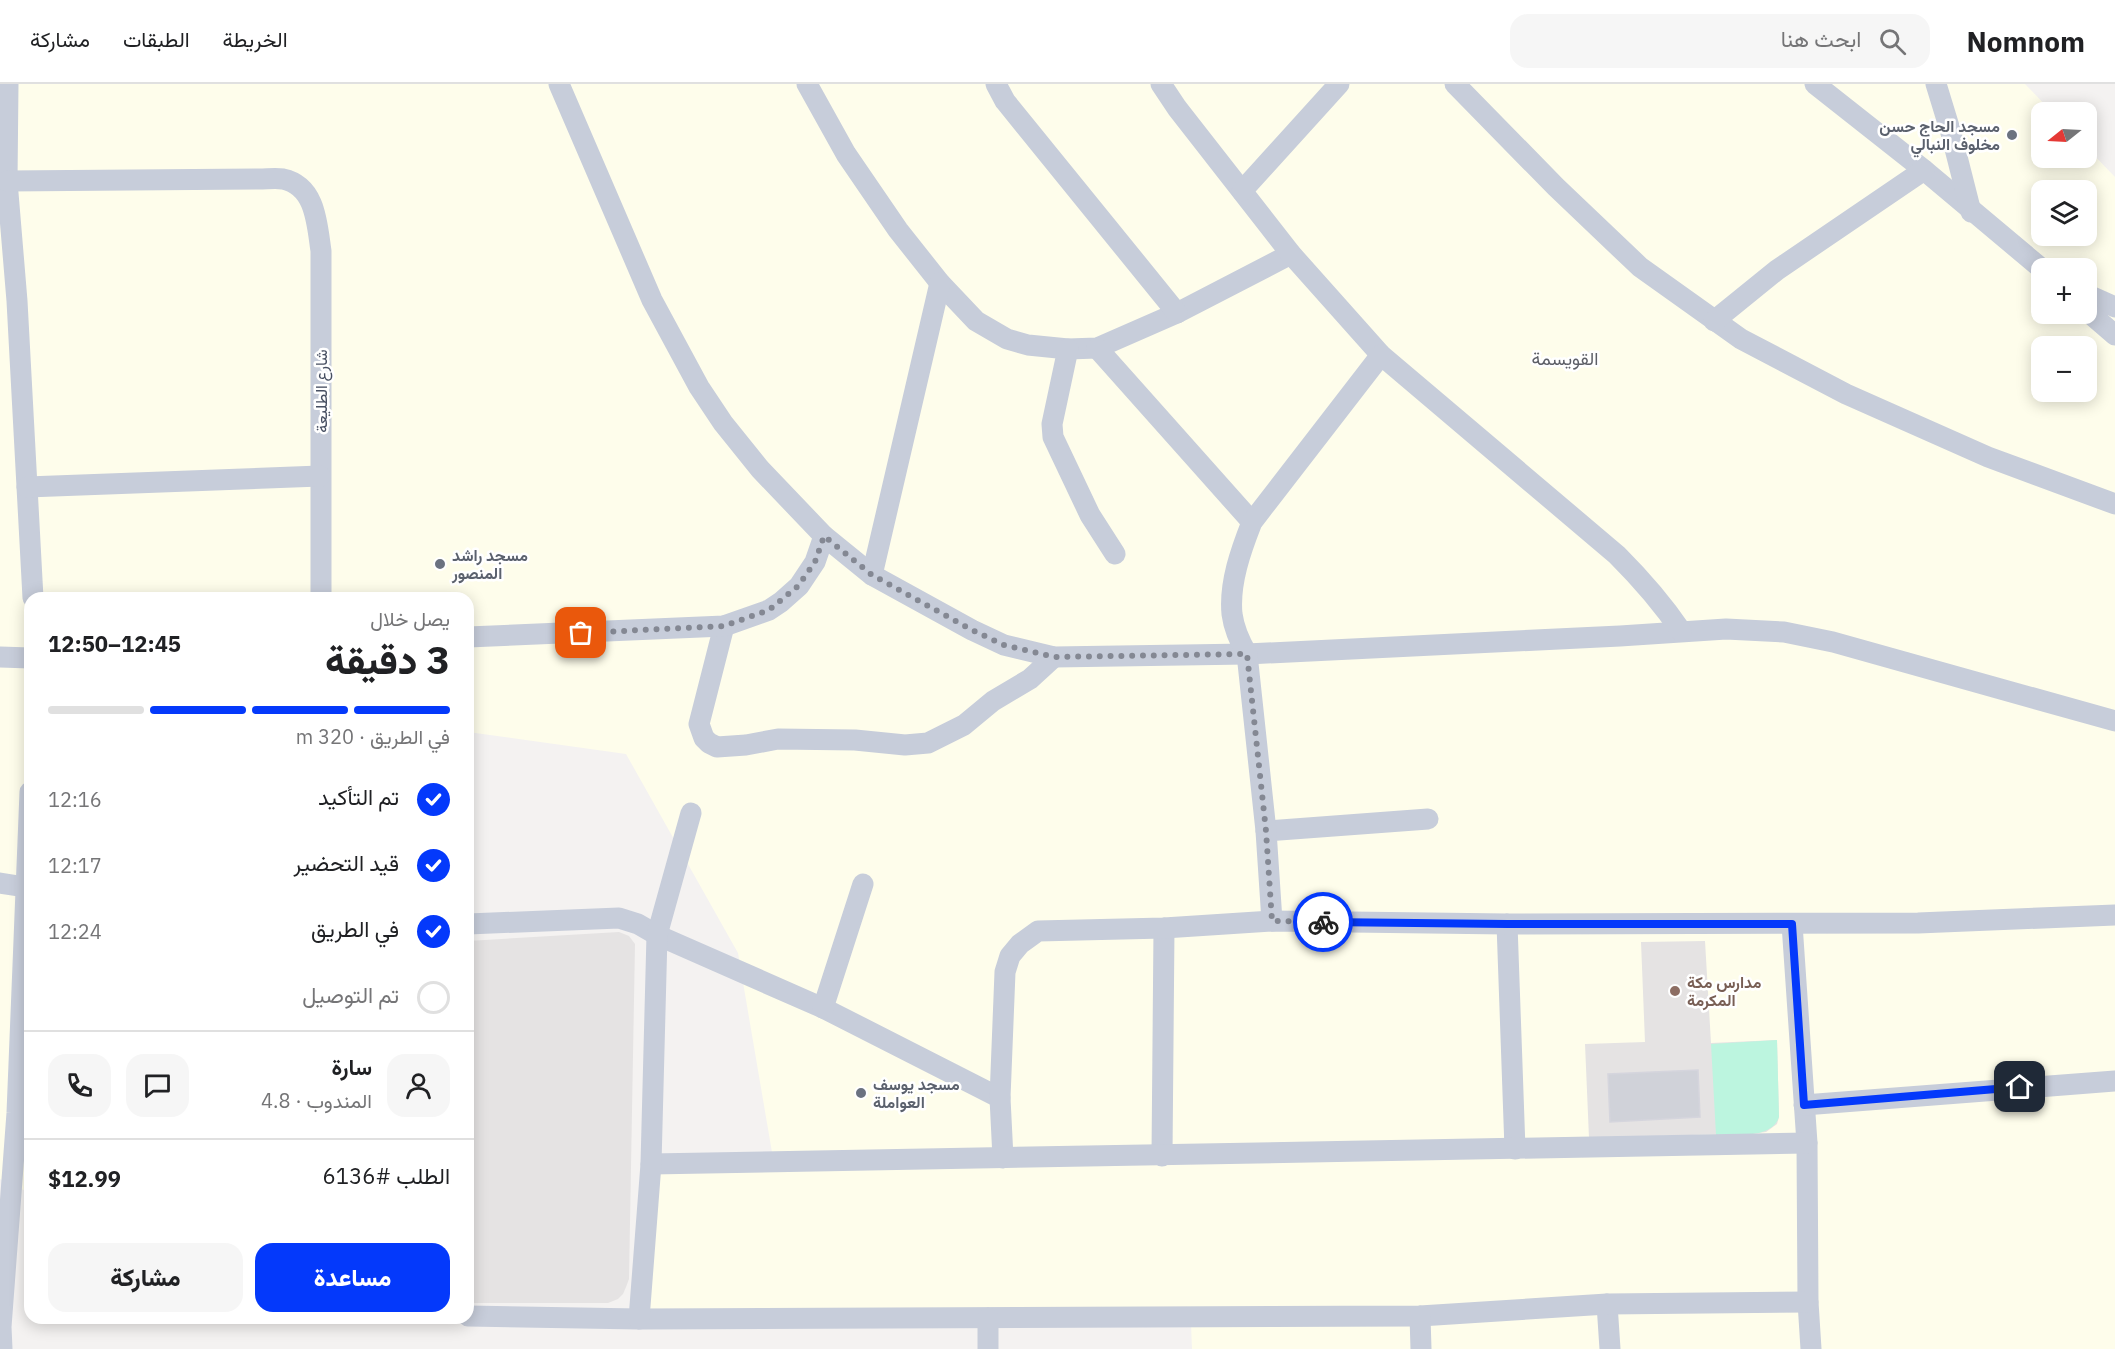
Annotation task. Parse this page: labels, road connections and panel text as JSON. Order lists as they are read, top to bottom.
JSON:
{
  "streets": {
    "street": ["شارع الطليعة"]
  },
  "districts": ["القويسمة"],
  "places": [
    "مسجد الحاج حسن مخلوف النبالي",
    "مسجد راشد المنصور",
    "مدارس مكة المكرمة",
    "مسجد يوسف العواملة"
  ],
  "north": "left",
  "page": {
    "header": "Nomnom",
    "search": "ابحث هنا",
    "nav": ["الخريطة", "الطبقات", "مشاركة"],
    "map_buttons": ["+", "−"],
    "heading": ["3 دقيقة", "يصل خلال", "12:45–12:50"],
    "panel": [
      "سارة",
      "المندوب · 4.8",
      "الطلب #6136",
      "$12.99"
    ],
    "bar": "في الطريق · 320 m",
    "list": [
      ["تم التأكيد", "12:16"],
      ["قيد التحضير", "12:17"],
      ["في الطريق", "12:24"],
      "تم التوصيل"
    ],
    "buttons": ["مساعدة", "مشاركة"]
  }
}
